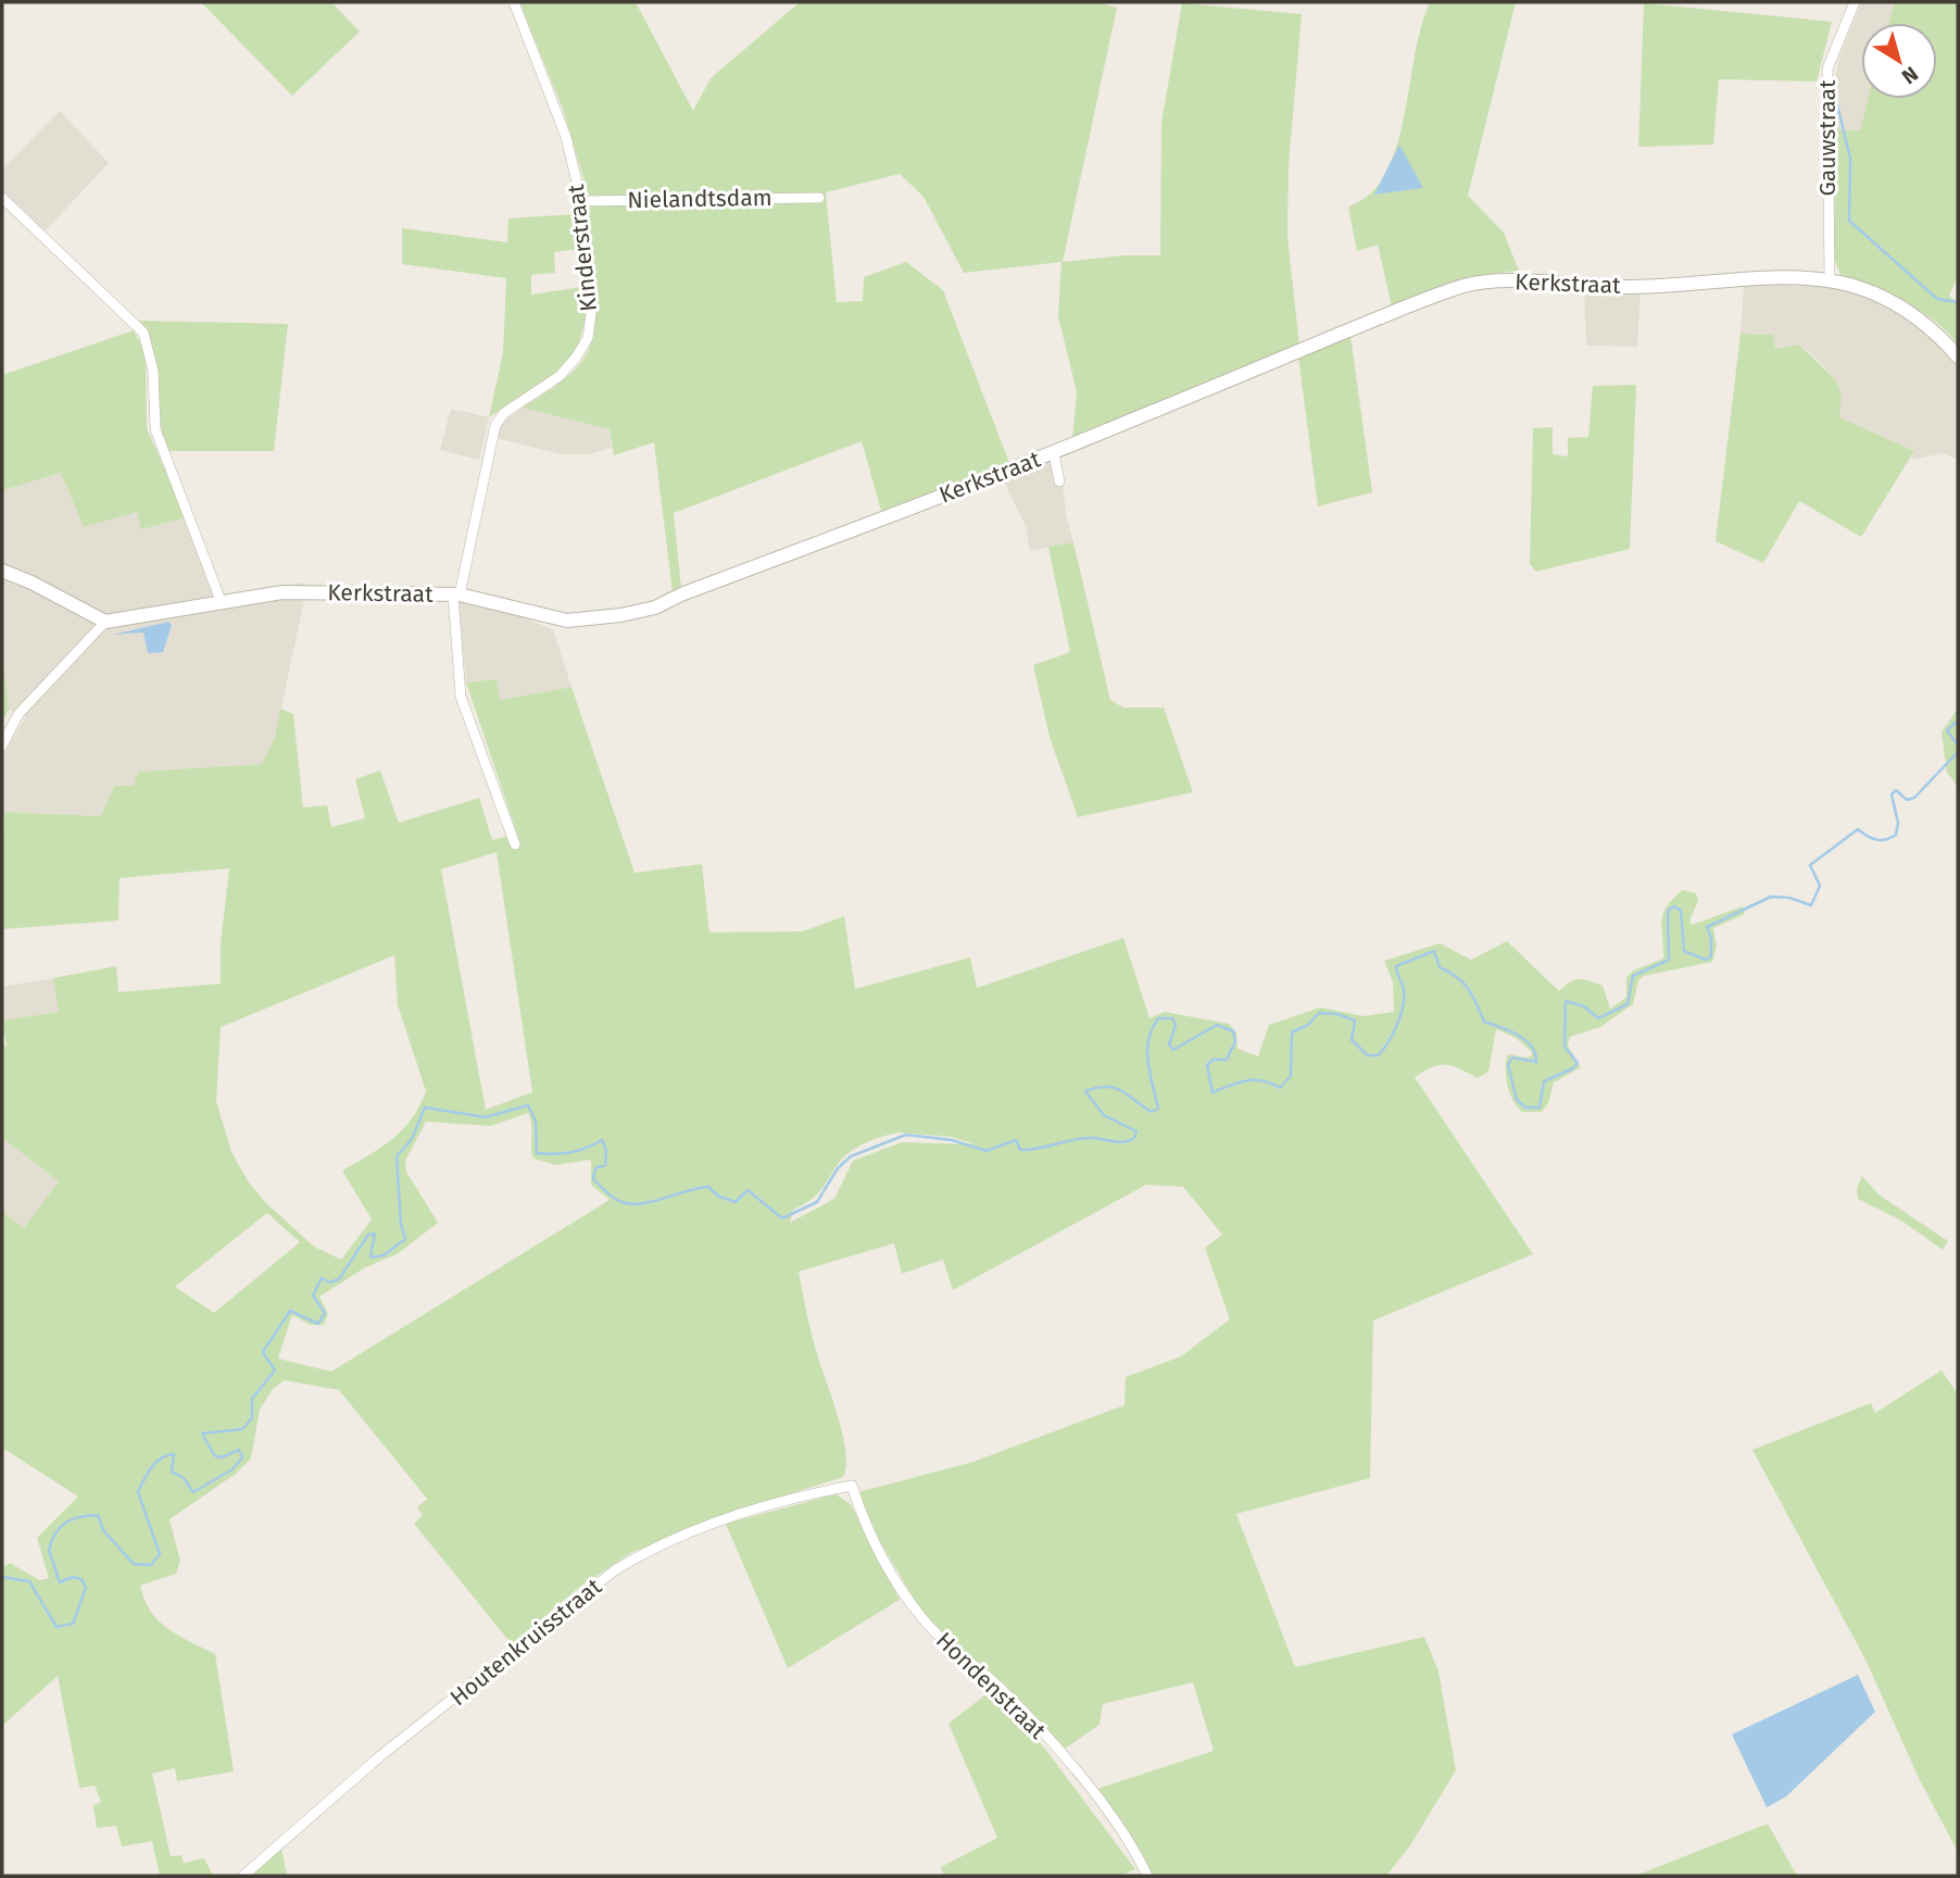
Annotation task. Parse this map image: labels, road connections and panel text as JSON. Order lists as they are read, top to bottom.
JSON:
{
  "streets": {
    "street": [
      "Gauwstraat",
      "Nielandtsdam",
      "Kinderstraat",
      "Kerkstraat",
      "Houtenkruisstraat",
      "Hondenstraat"
    ]
  },
  "crossings": [
    ["Gauwstraat", "Kerkstraat"],
    ["Nielandtsdam", "Kinderstraat"],
    ["Kinderstraat", "Kerkstraat"],
    ["Houtenkruisstraat", "Hondenstraat"]
  ],
  "north": "bottom right"
}
